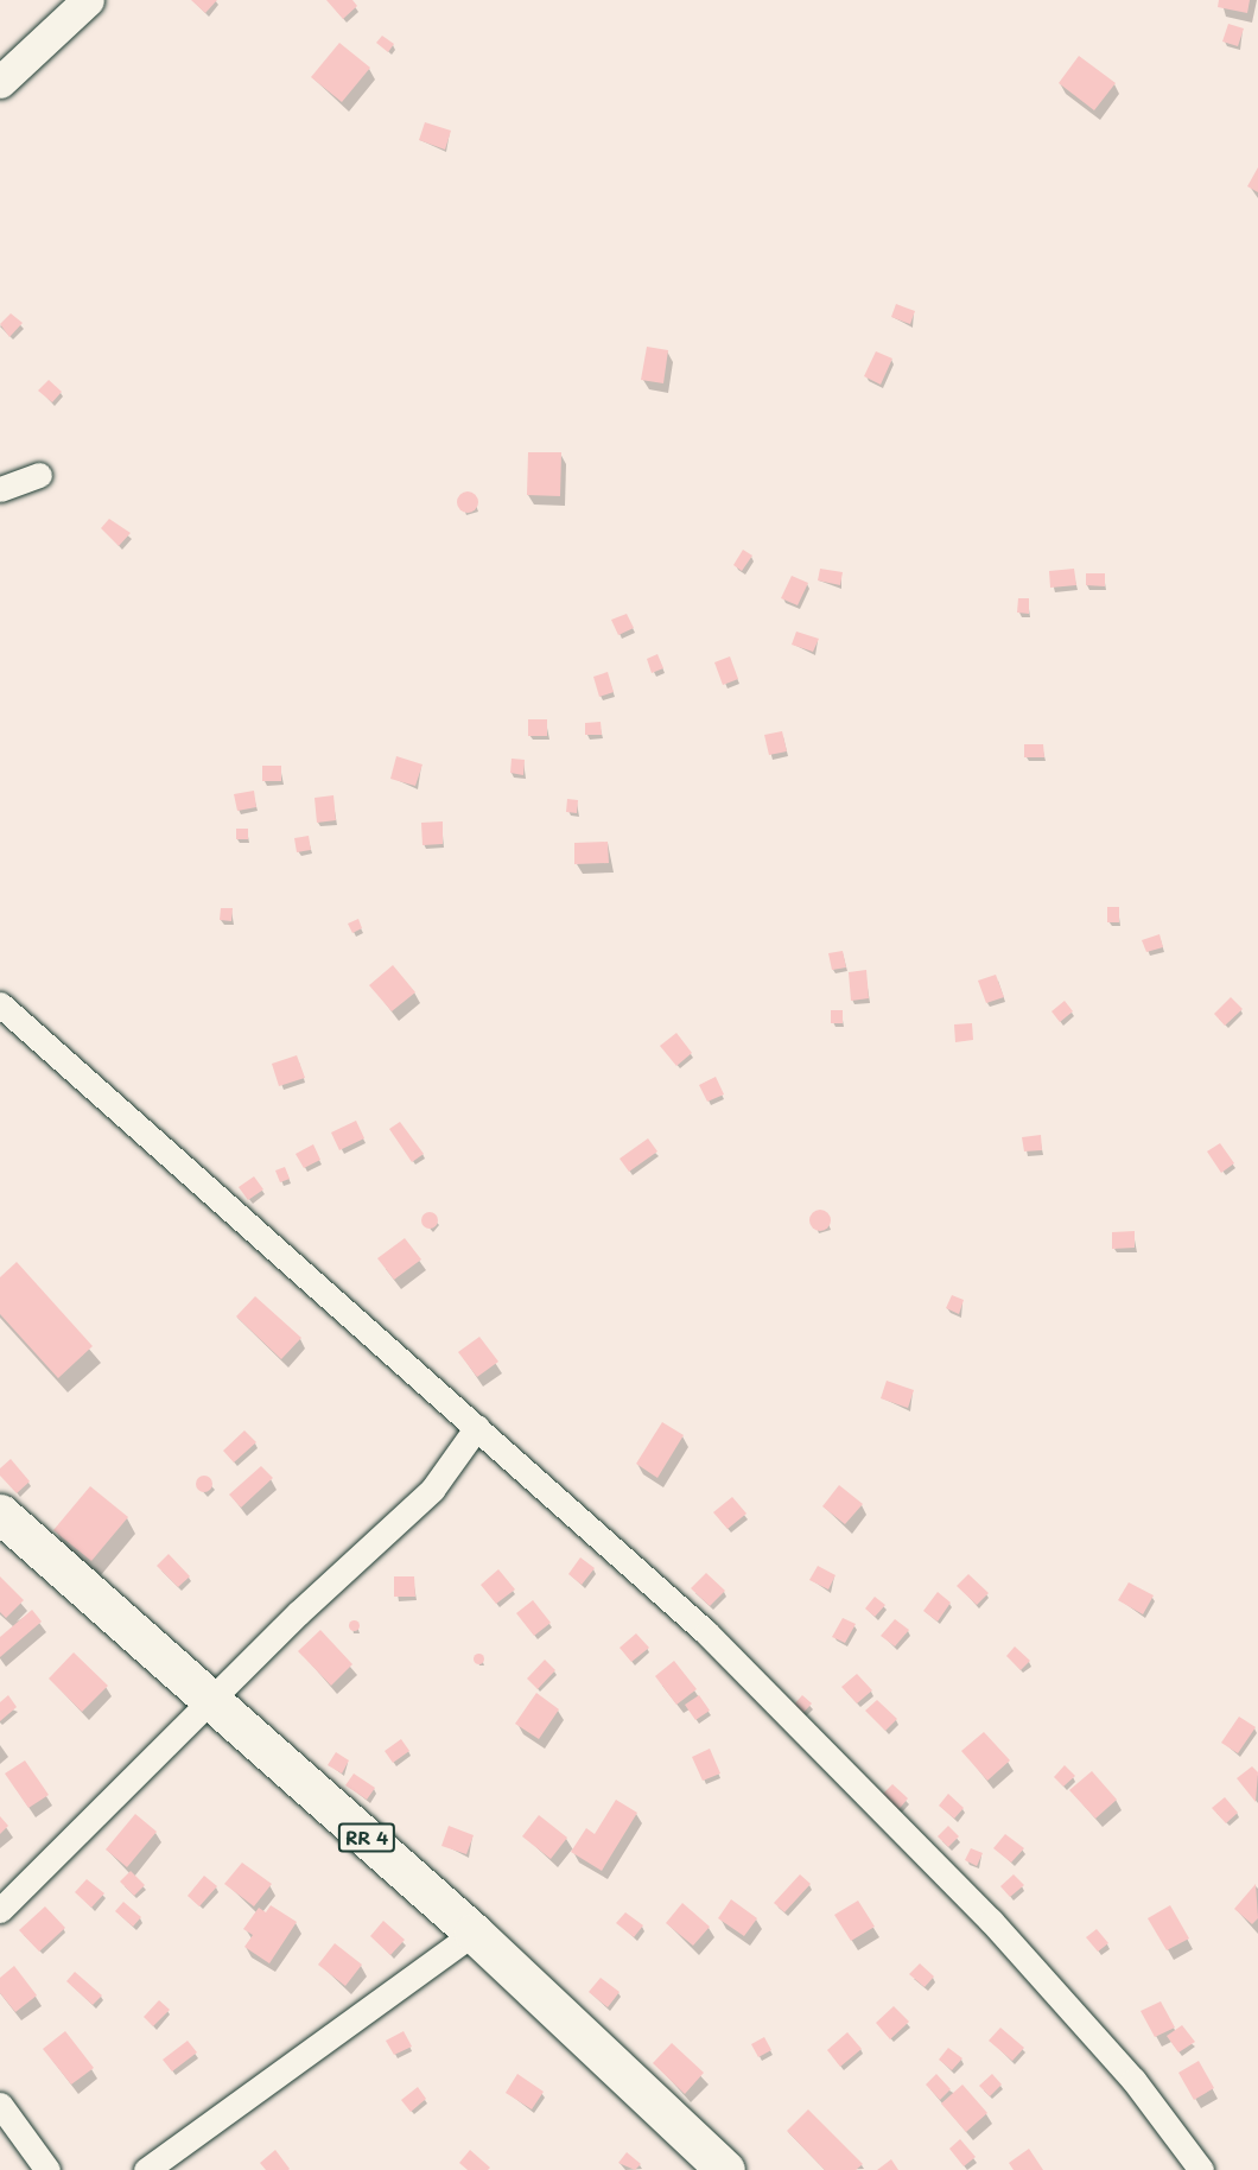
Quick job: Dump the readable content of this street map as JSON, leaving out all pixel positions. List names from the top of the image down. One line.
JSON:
{"streets":{"main road":["RR 4"]}}
